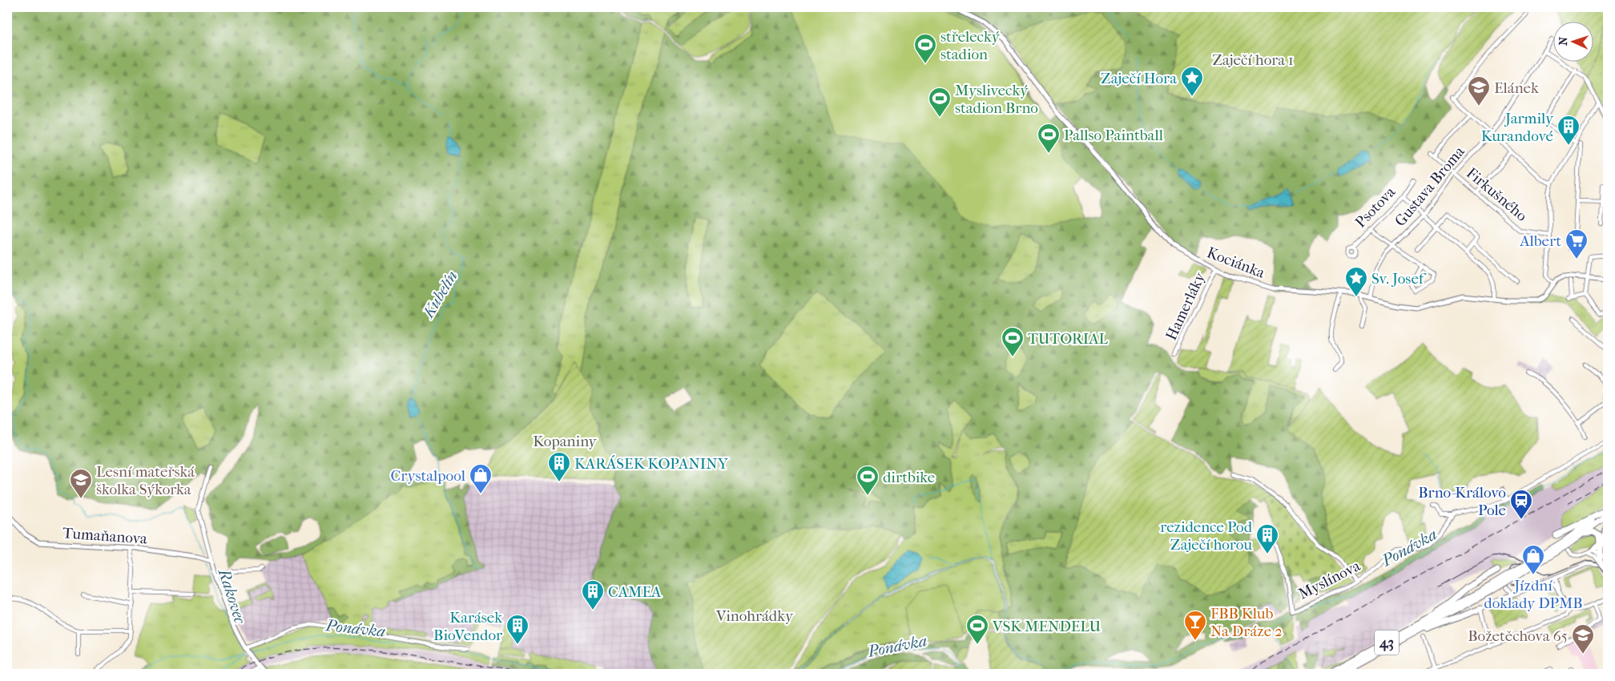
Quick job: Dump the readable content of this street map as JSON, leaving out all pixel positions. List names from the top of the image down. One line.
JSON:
{"streets":{"highway":["43"],"street":["Gustava Broma","Firkušného","Psotova","Kociánka","Hamerláky","Tumaňanova","Myslínova"]},"crossings":[["Gustava Broma","Firkušného"],["Gustava Broma","Kociánka"],["Kociánka","Hamerláky"]],"water":["Kubelín","Ponávka","Rakovec"],"parks":["Zaječí hora 1","Kopaniny","Vinohrádky"],"places":{"sports":["střelecký stadion","Myslivecký stadion Brno","Pallso Paintball","TUTORIAL","dirtbike","VSK MENDELU"],"place":["Zaječí Hora","Sv. Josef"],"school or university":["Elánek","Lesní mateřská školka Sýkorka","Božetěchova 65"],"building":["Jarmily Kurandové","KARÁSEK KOPANINY","rezidence Pod Zaječí horou","CAMEA","Karásek BioVendor"],"supermarket":["Albert"],"shop":["Crystalpool","Jízdní doklady DPMB"],"station":["Brno-Královo Pole"],"bar":["FBB Klub Na Dráze 2"]},"north":"left"}
